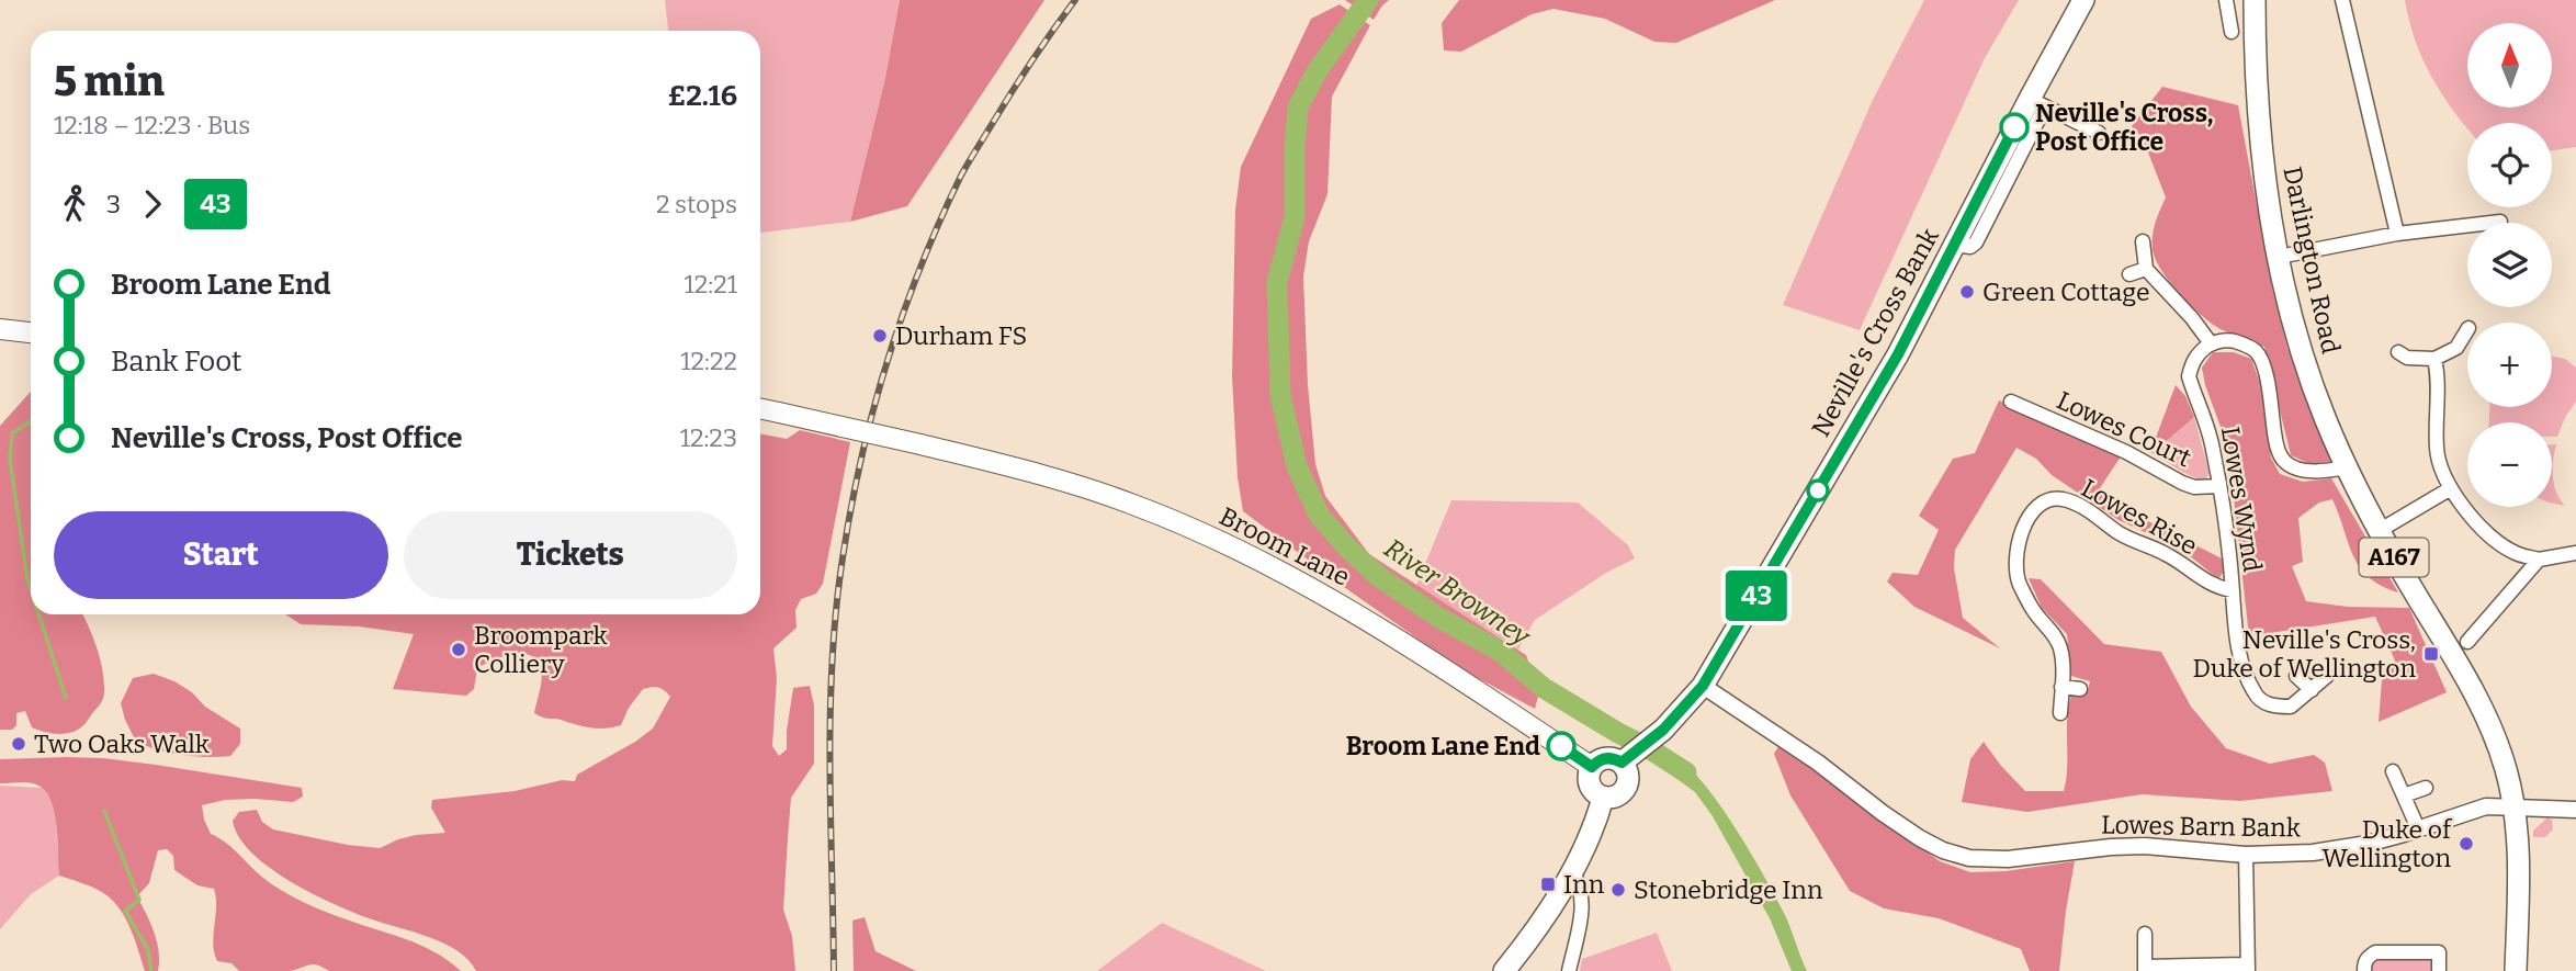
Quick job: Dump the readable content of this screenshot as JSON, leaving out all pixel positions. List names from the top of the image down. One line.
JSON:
{"streets":{"main road":["Darlington Road","Neville's Cross Bank","Broom Lane","A167"],"street":["Lowes Court","Lowes Wynd","Lowes Rise","Lowes Barn Bank"]},"crossings":[["Darlington Road","Lowes Wynd"],["Darlington Road","A167"],["Darlington Road","Lowes Barn Bank"],["Neville's Cross Bank","Broom Lane"],["Neville's Cross Bank","Lowes Barn Bank"],["Lowes Court","Lowes Wynd"],["Lowes Wynd","Lowes Rise"],["A167","Lowes Barn Bank"]],"water":["River Browney"],"places":{"other":["Neville's Cross, Post Office","Green Cottage","Durham FS","Broompark Colliery","Two Oaks Walk","Broom Lane End","Duke of Wellington","Stonebridge Inn"],"transit":["Neville's Cross, Duke of Wellington","Inn"]},"lines":["bus line 43"],"north":"top","page":{"on_map":"43","map_buttons":["+","−"],"heading":["5 min","12:18 – 12:23 · Bus","£2.16"],"legs":["3","43","2 stops"],"list":[{"name":"Broom Lane End","value":"12:21"},{"name":"Bank Foot","value":"12:22"},{"name":"Neville's Cross, Post Office","value":"12:23"}],"buttons":["Start","Tickets"]}}
